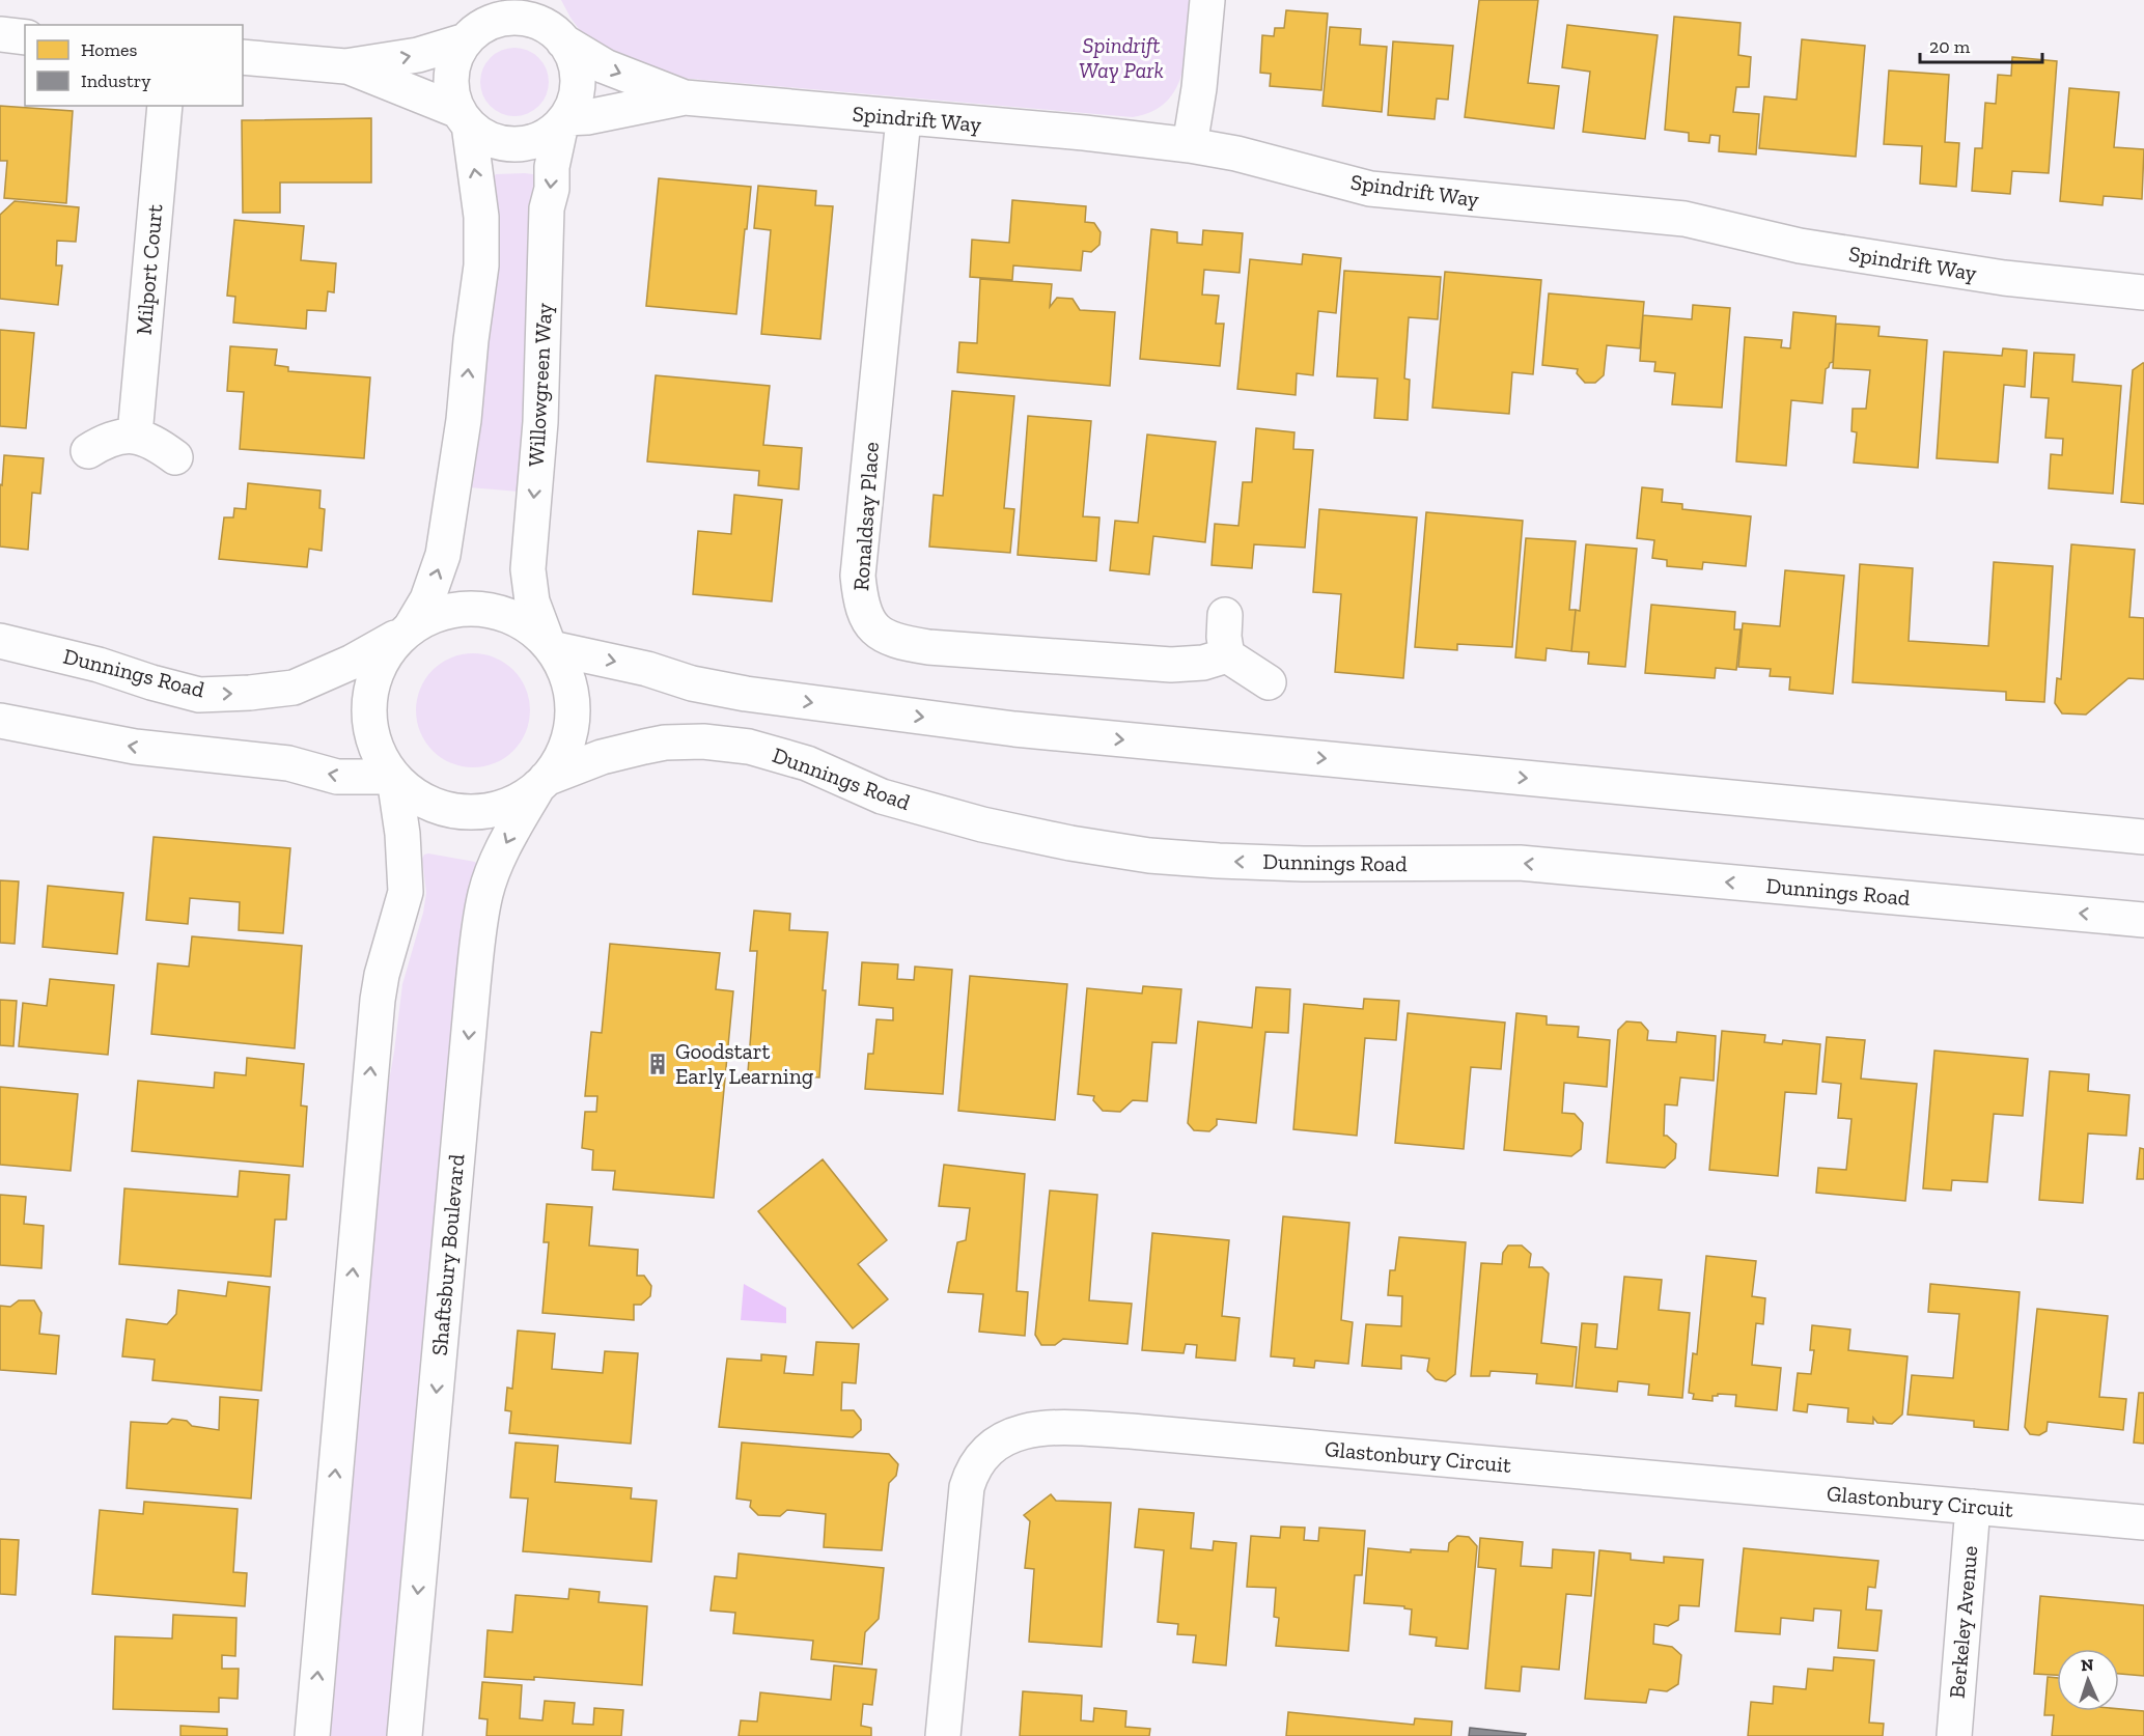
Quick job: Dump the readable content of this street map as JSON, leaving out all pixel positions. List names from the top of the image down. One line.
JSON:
{"streets":{"street":["Spindrift Way","Milport Court","Willowgreen Way","Ronaldsay Place","Dunnings Road","Shaftsbury Boulevard","Glastonbury Circuit","Berkeley Avenue"]},"crossings":[["Spindrift Way","Willowgreen Way"],["Spindrift Way","Ronaldsay Place"],["Willowgreen Way","Dunnings Road"],["Willowgreen Way","Shaftsbury Boulevard"],["Dunnings Road","Shaftsbury Boulevard"],["Glastonbury Circuit","Berkeley Avenue"]],"parks":["Spindrift Way Park"],"places":{"building":["Goodstart Early Learning"]},"legend":["Homes","Industry"],"scale_bar":"20 m","north":"top"}
